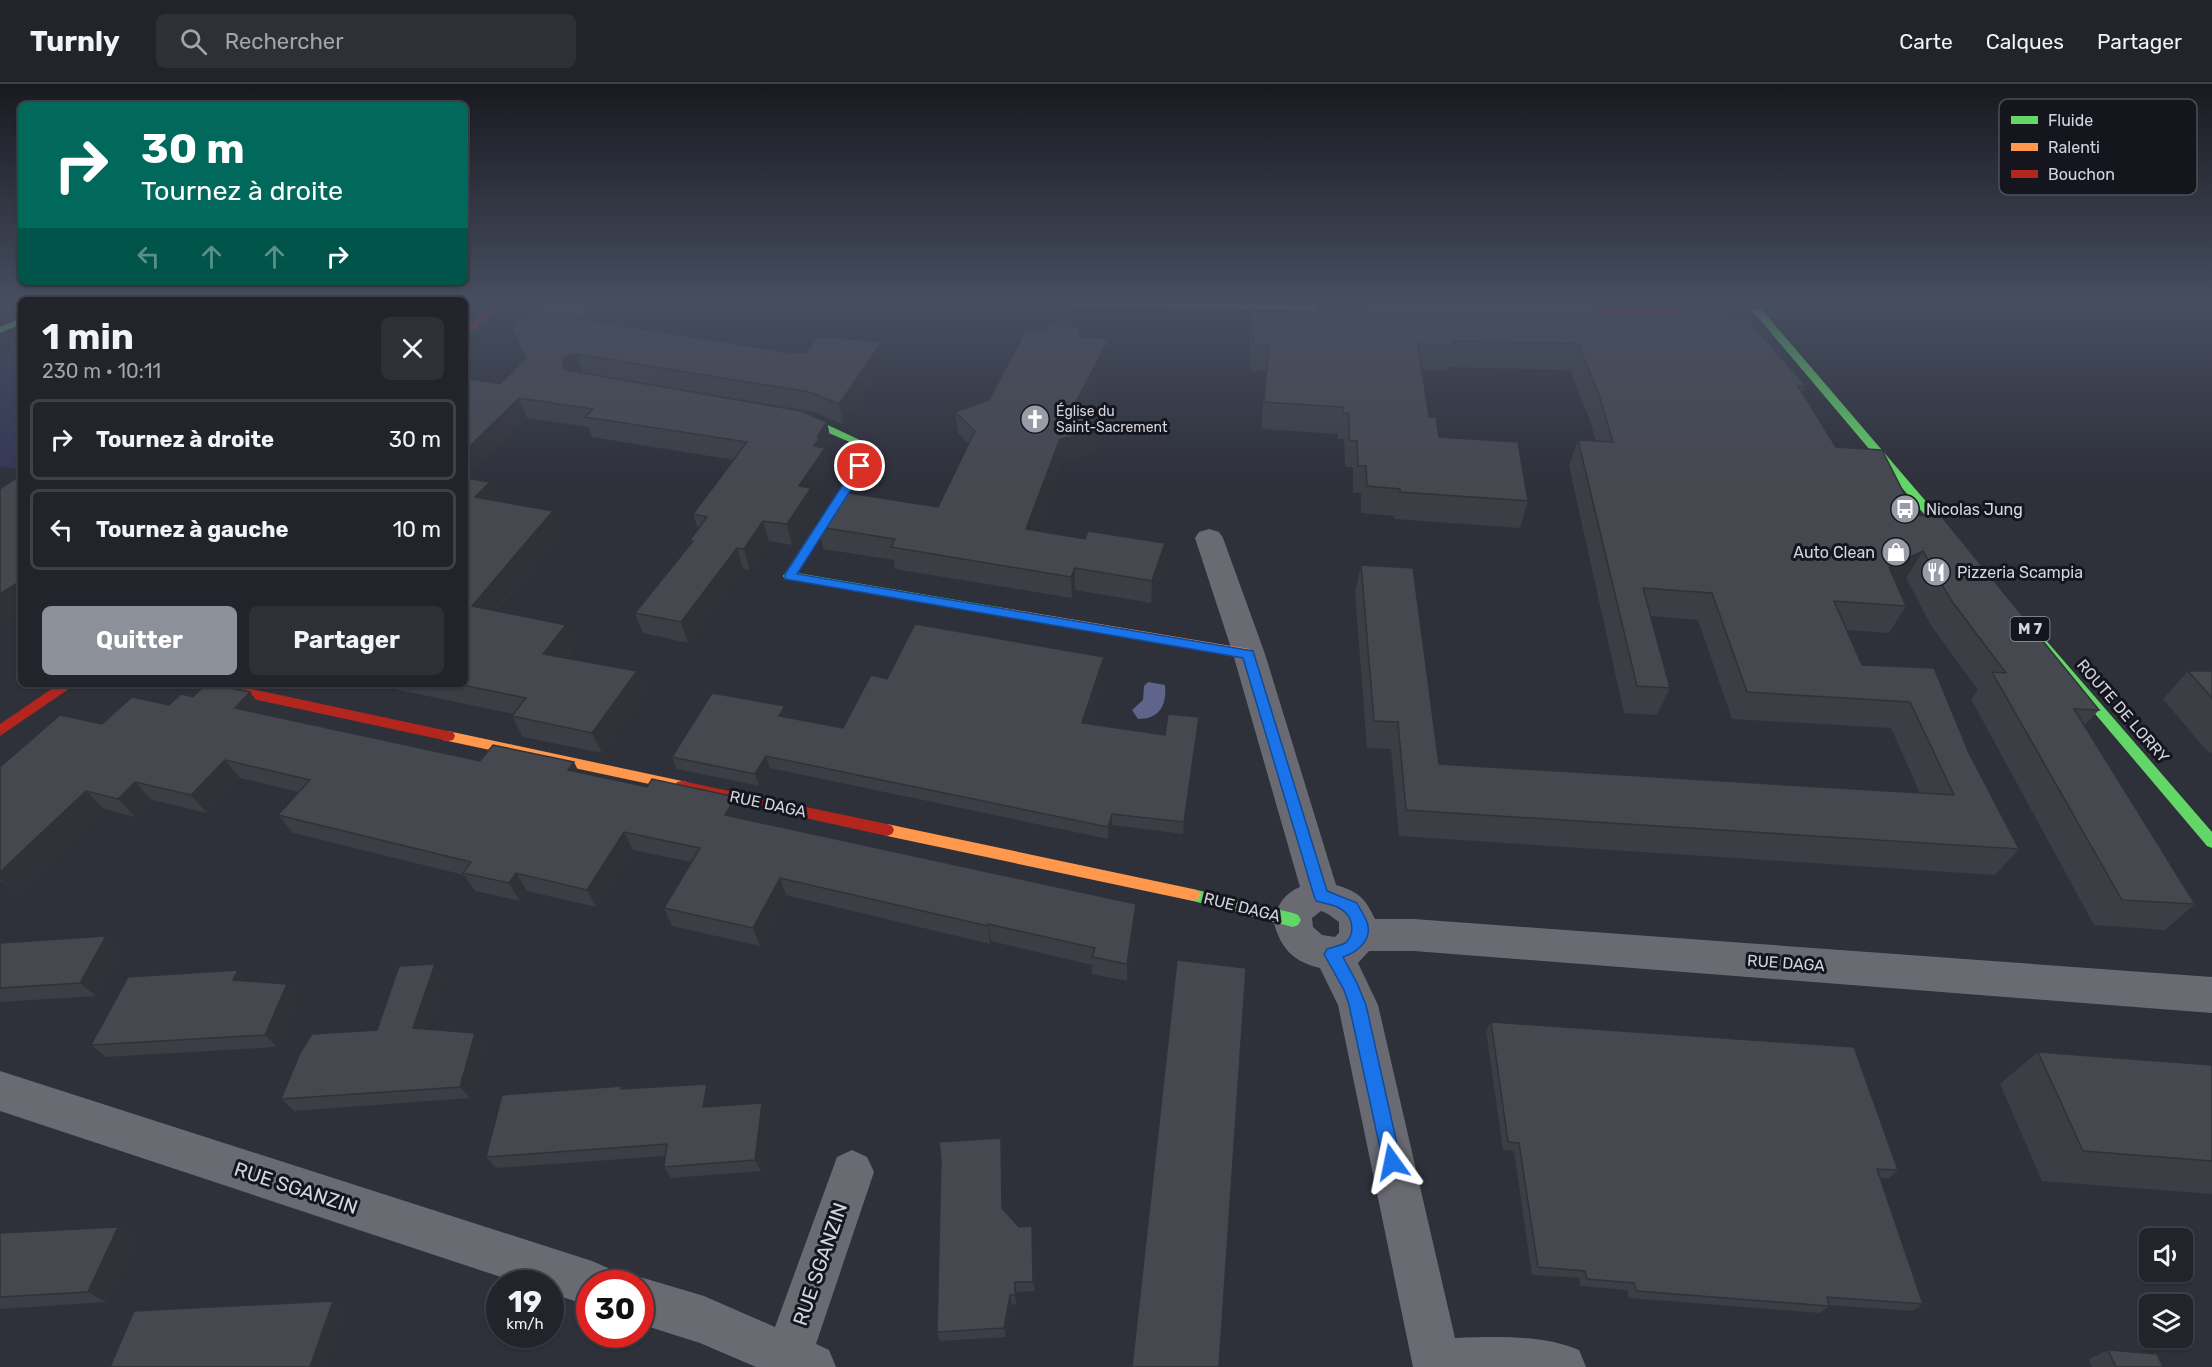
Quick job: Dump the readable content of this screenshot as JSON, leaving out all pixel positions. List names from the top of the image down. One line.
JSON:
{"streets":{"street":["M 7","ROUTE DE LORRY","RUE DAGA","RUE SGANZIN"]},"places":{"church":["Église du Saint-Sacrement"],"bus stop":["Nicolas Jung"],"shop":["Auto Clean"],"restaurant":["Pizzeria Scampia"]},"legend":["Fluide","Ralenti","Bouchon"],"page":{"header":"Turnly","search":"Rechercher","nav":["Carte","Calques","Partager"],"turn":["30 m","Tournez à droite"],"heading":["1 min","230 m · 10:11"],"list":[{"name":"Tournez à droite","value":"30 m"},{"name":"Tournez à gauche","value":"10 m"}],"buttons":["Quitter","Partager"],"speed":"19 km/h","limit":"30"}}
